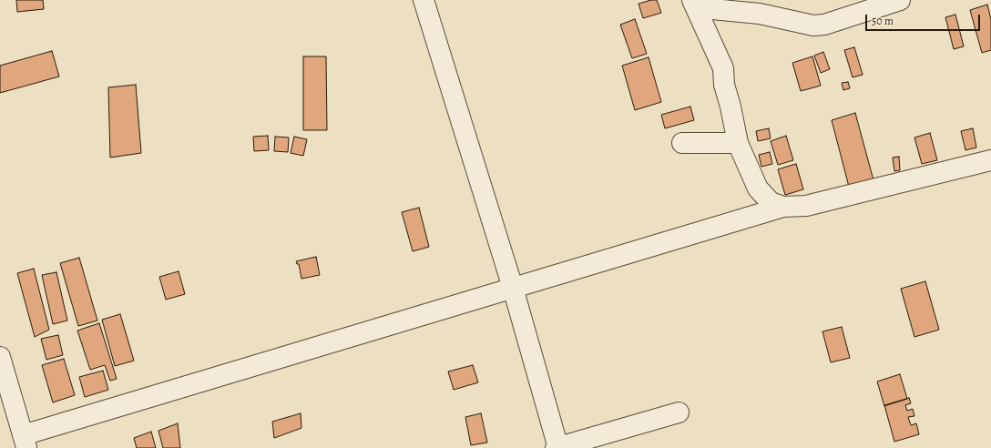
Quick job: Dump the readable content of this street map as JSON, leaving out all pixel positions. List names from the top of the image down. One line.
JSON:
{"scale_bar":"50 m"}
